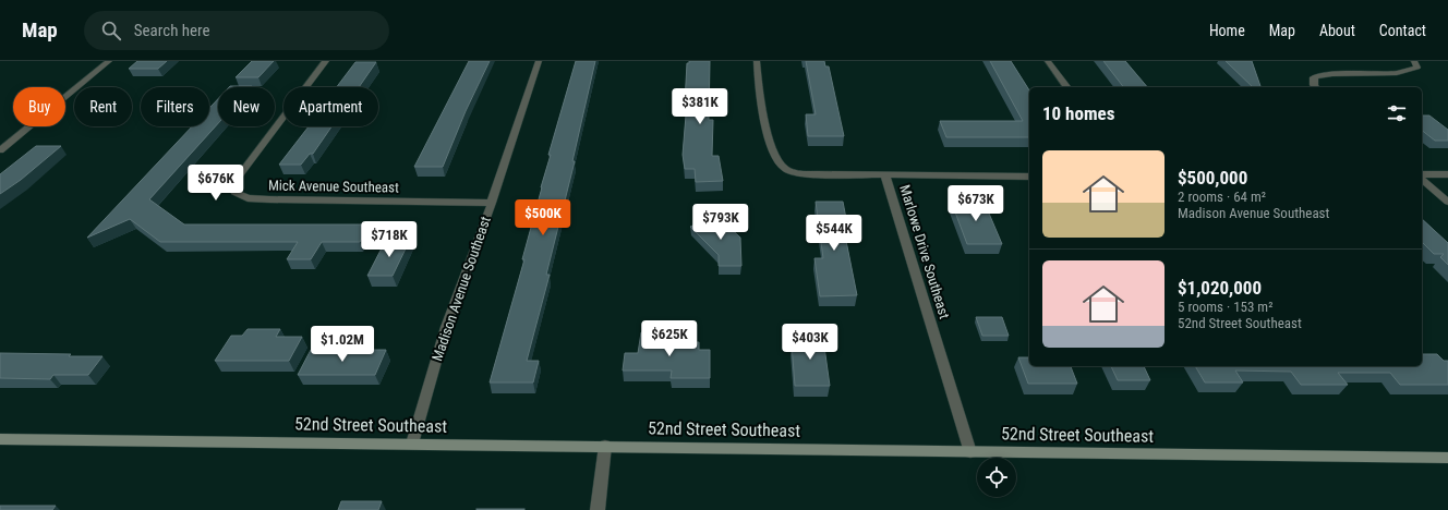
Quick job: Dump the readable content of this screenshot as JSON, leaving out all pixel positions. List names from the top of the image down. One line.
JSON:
{"streets":{"main road":["52nd Street Southeast"],"street":["Mick Avenue Southeast","Marlowe Drive Southeast","Madison Avenue Southeast"]},"crossings":[["Mick Avenue Southeast","Madison Avenue Southeast"],["Marlowe Drive Southeast","52nd Street Southeast"],["Madison Avenue Southeast","52nd Street Southeast"]],"page":{"header":"Map","search":"Search here","nav":["Home","Map","About","Contact"],"chip":["Buy","Rent","Filters","New","Apartment"],"heading":"10 homes","price":["$381K","$676K","$673K","$500K","$793K","$544K","$718K","$625K","$403K","$1.02M"],"list":[{"name":"$500,000","note":"2 rooms · 64 m² · Madison Avenue Southeast"},{"name":"$1,020,000","note":"5 rooms · 153 m² · 52nd Street Southeast"}]}}
